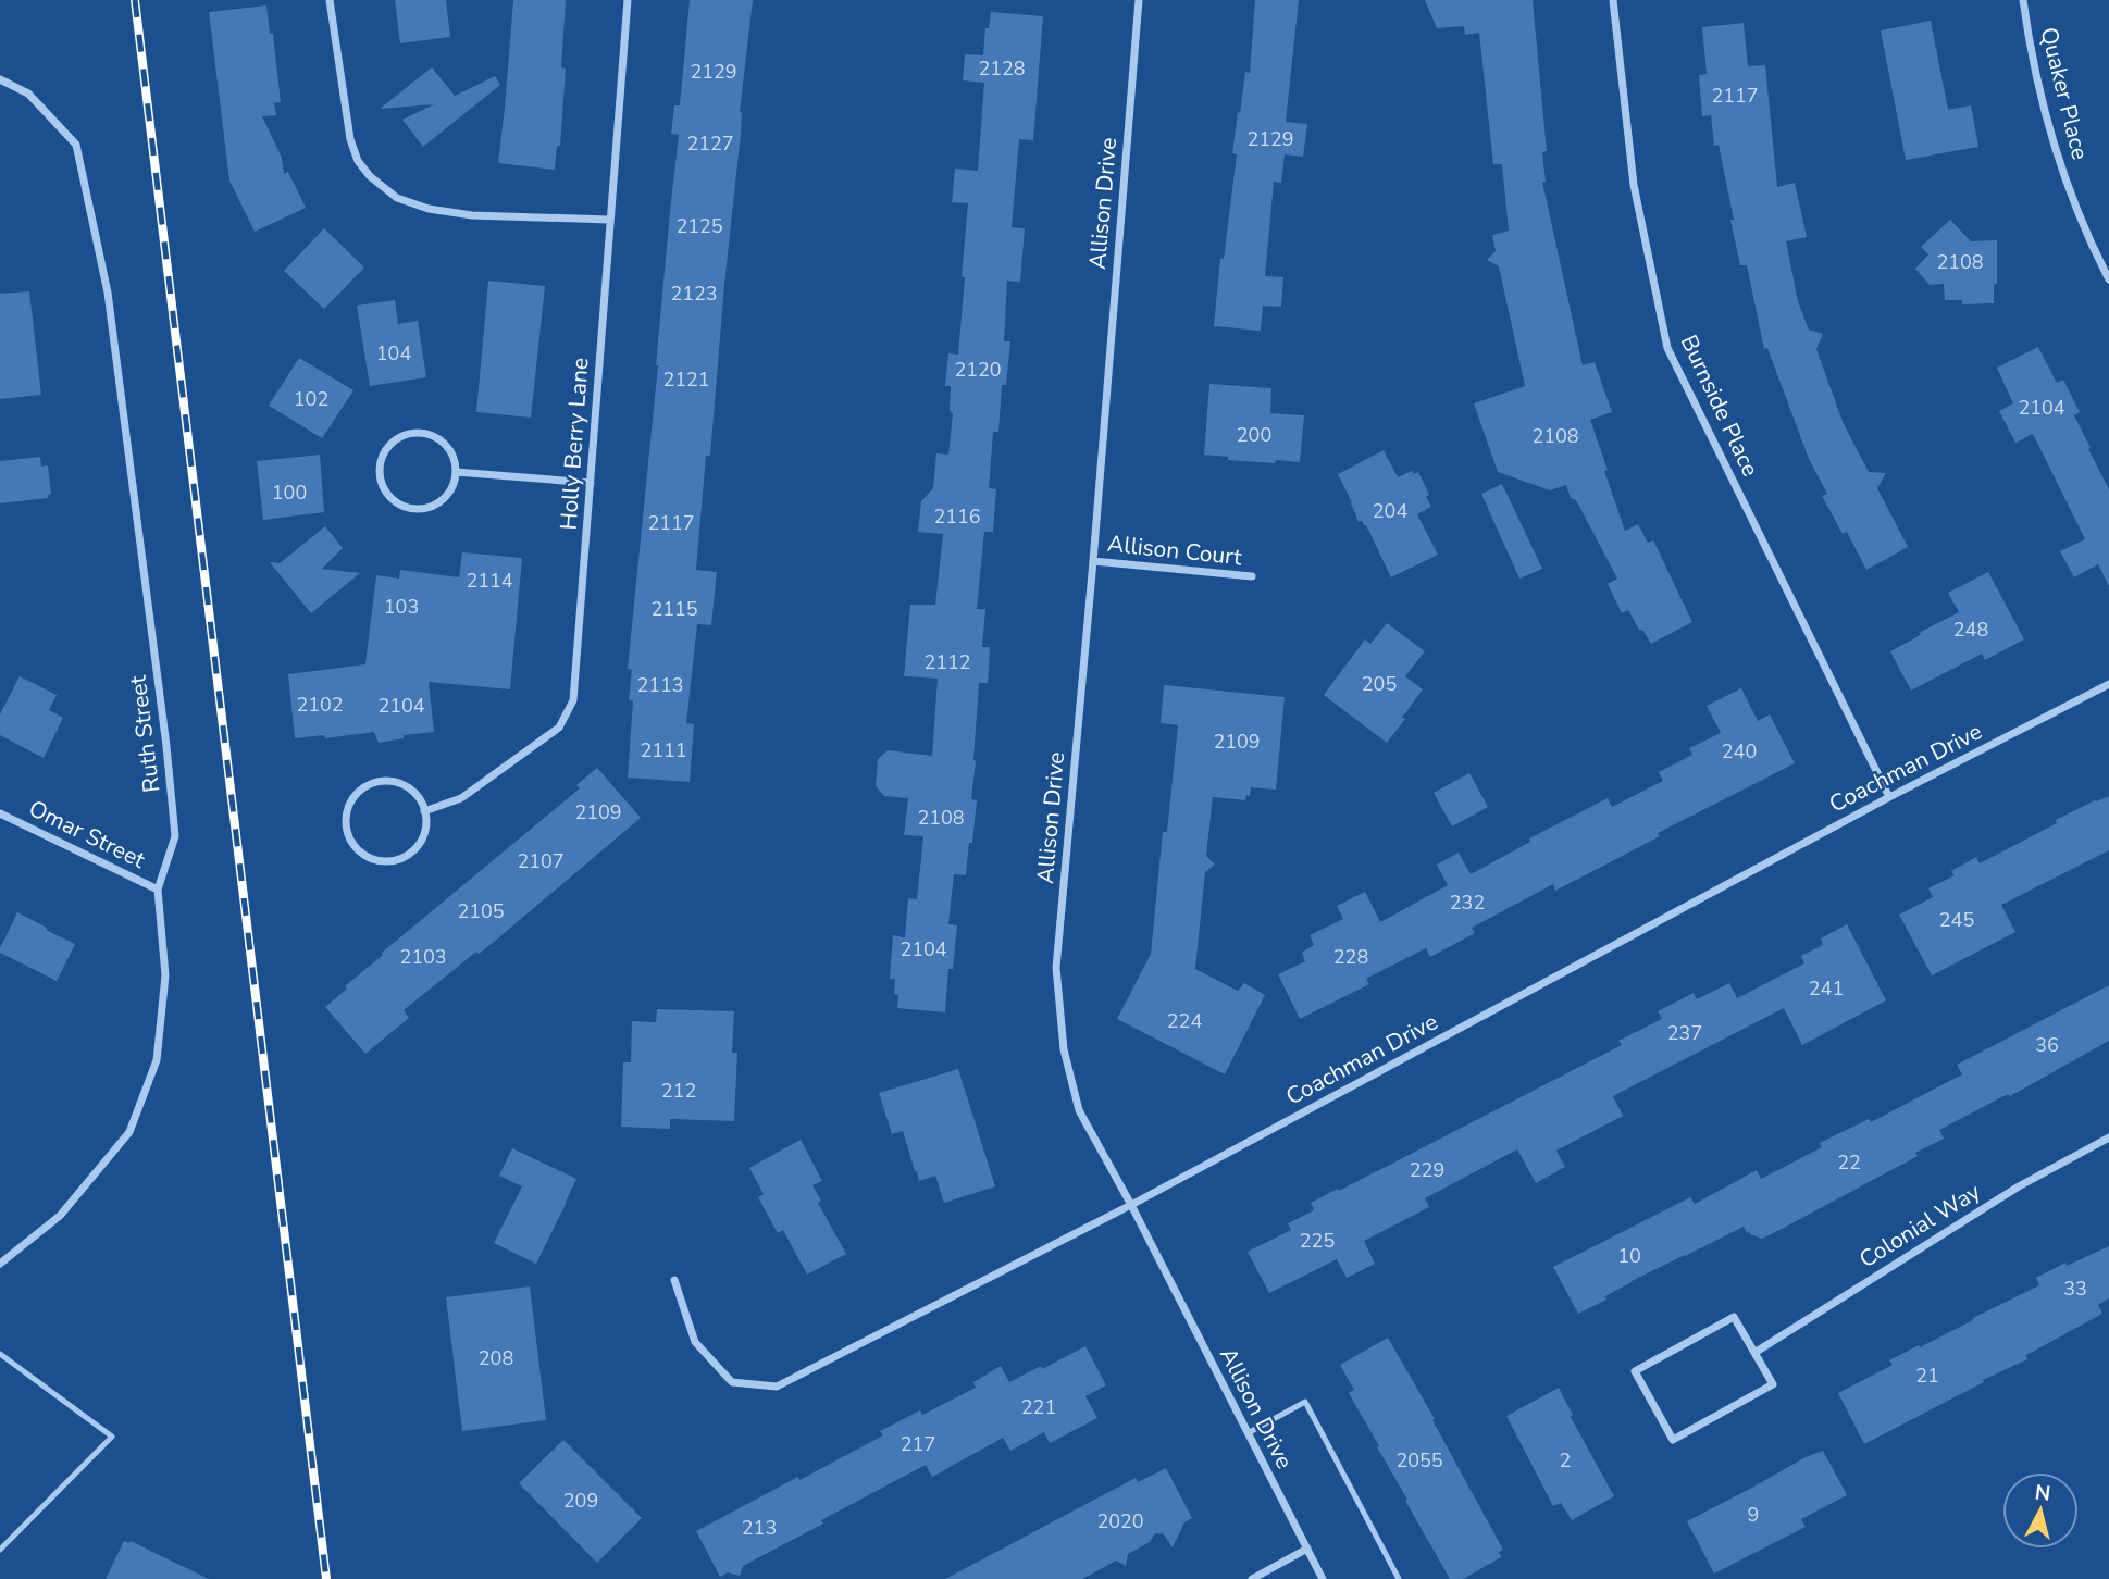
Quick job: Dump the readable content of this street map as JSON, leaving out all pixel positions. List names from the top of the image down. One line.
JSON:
{"streets":{"street":["Quaker Place","Allison Drive","Burnside Place","Holly Berry Lane","Allison Court","Ruth Street","Coachman Drive","Omar Street","Colonial Way"]},"crossings":[["Allison Drive","Allison Court"],["Allison Drive","Coachman Drive"],["Burnside Place","Coachman Drive"],["Ruth Street","Omar Street"]],"house_numbers":["2128","2129","2117","2129","2127","2125","2108","2123","104","2120","2121","102","2104","200","2108","100","204","2116","2117","2114","103","2115","248","2112","205","2113","2102","2104","2109","2111","240","2109","2108","2107","232","2105","245","2104","2103","228","241","224","237","36","212","22","229","225","10","33","208","21","221","217","2055","2","209","9","2020","213"],"north":"top"}
